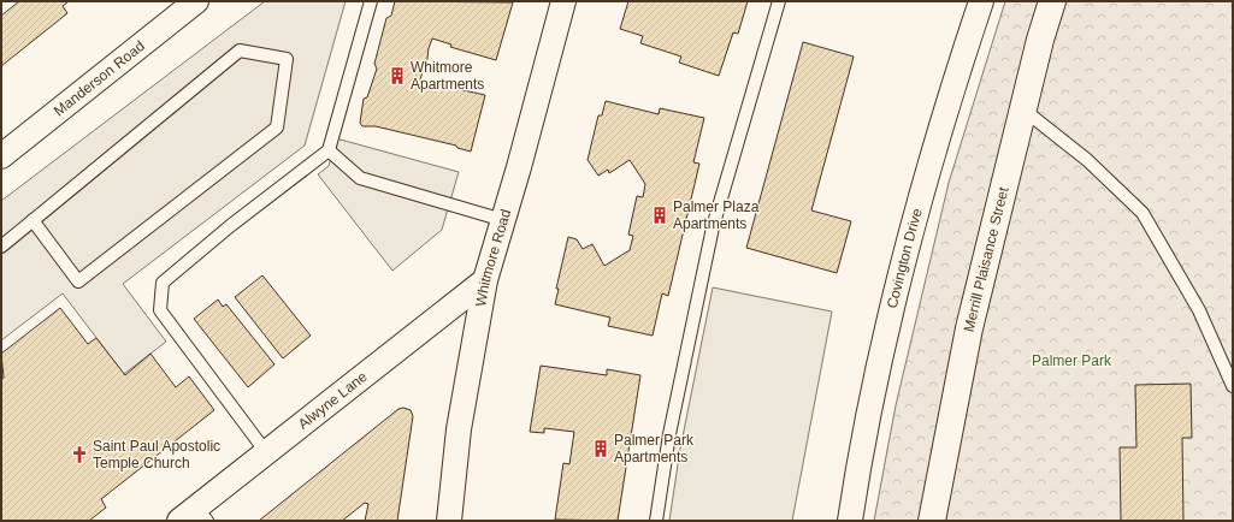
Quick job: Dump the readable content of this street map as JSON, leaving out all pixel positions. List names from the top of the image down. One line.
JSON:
{"streets":{"street":["Manderson Road","Whitmore Road","Covington Drive","Merrill Plaisance Street","Alwyne Lane"]},"crossings":[["Whitmore Road","Alwyne Lane"]],"parks":["Palmer Park"],"places":{"building":["Whitmore Apartments","Palmer Plaza Apartments","Palmer Park Apartments"],"church":["Saint Paul Apostolic Temple Church"]}}
